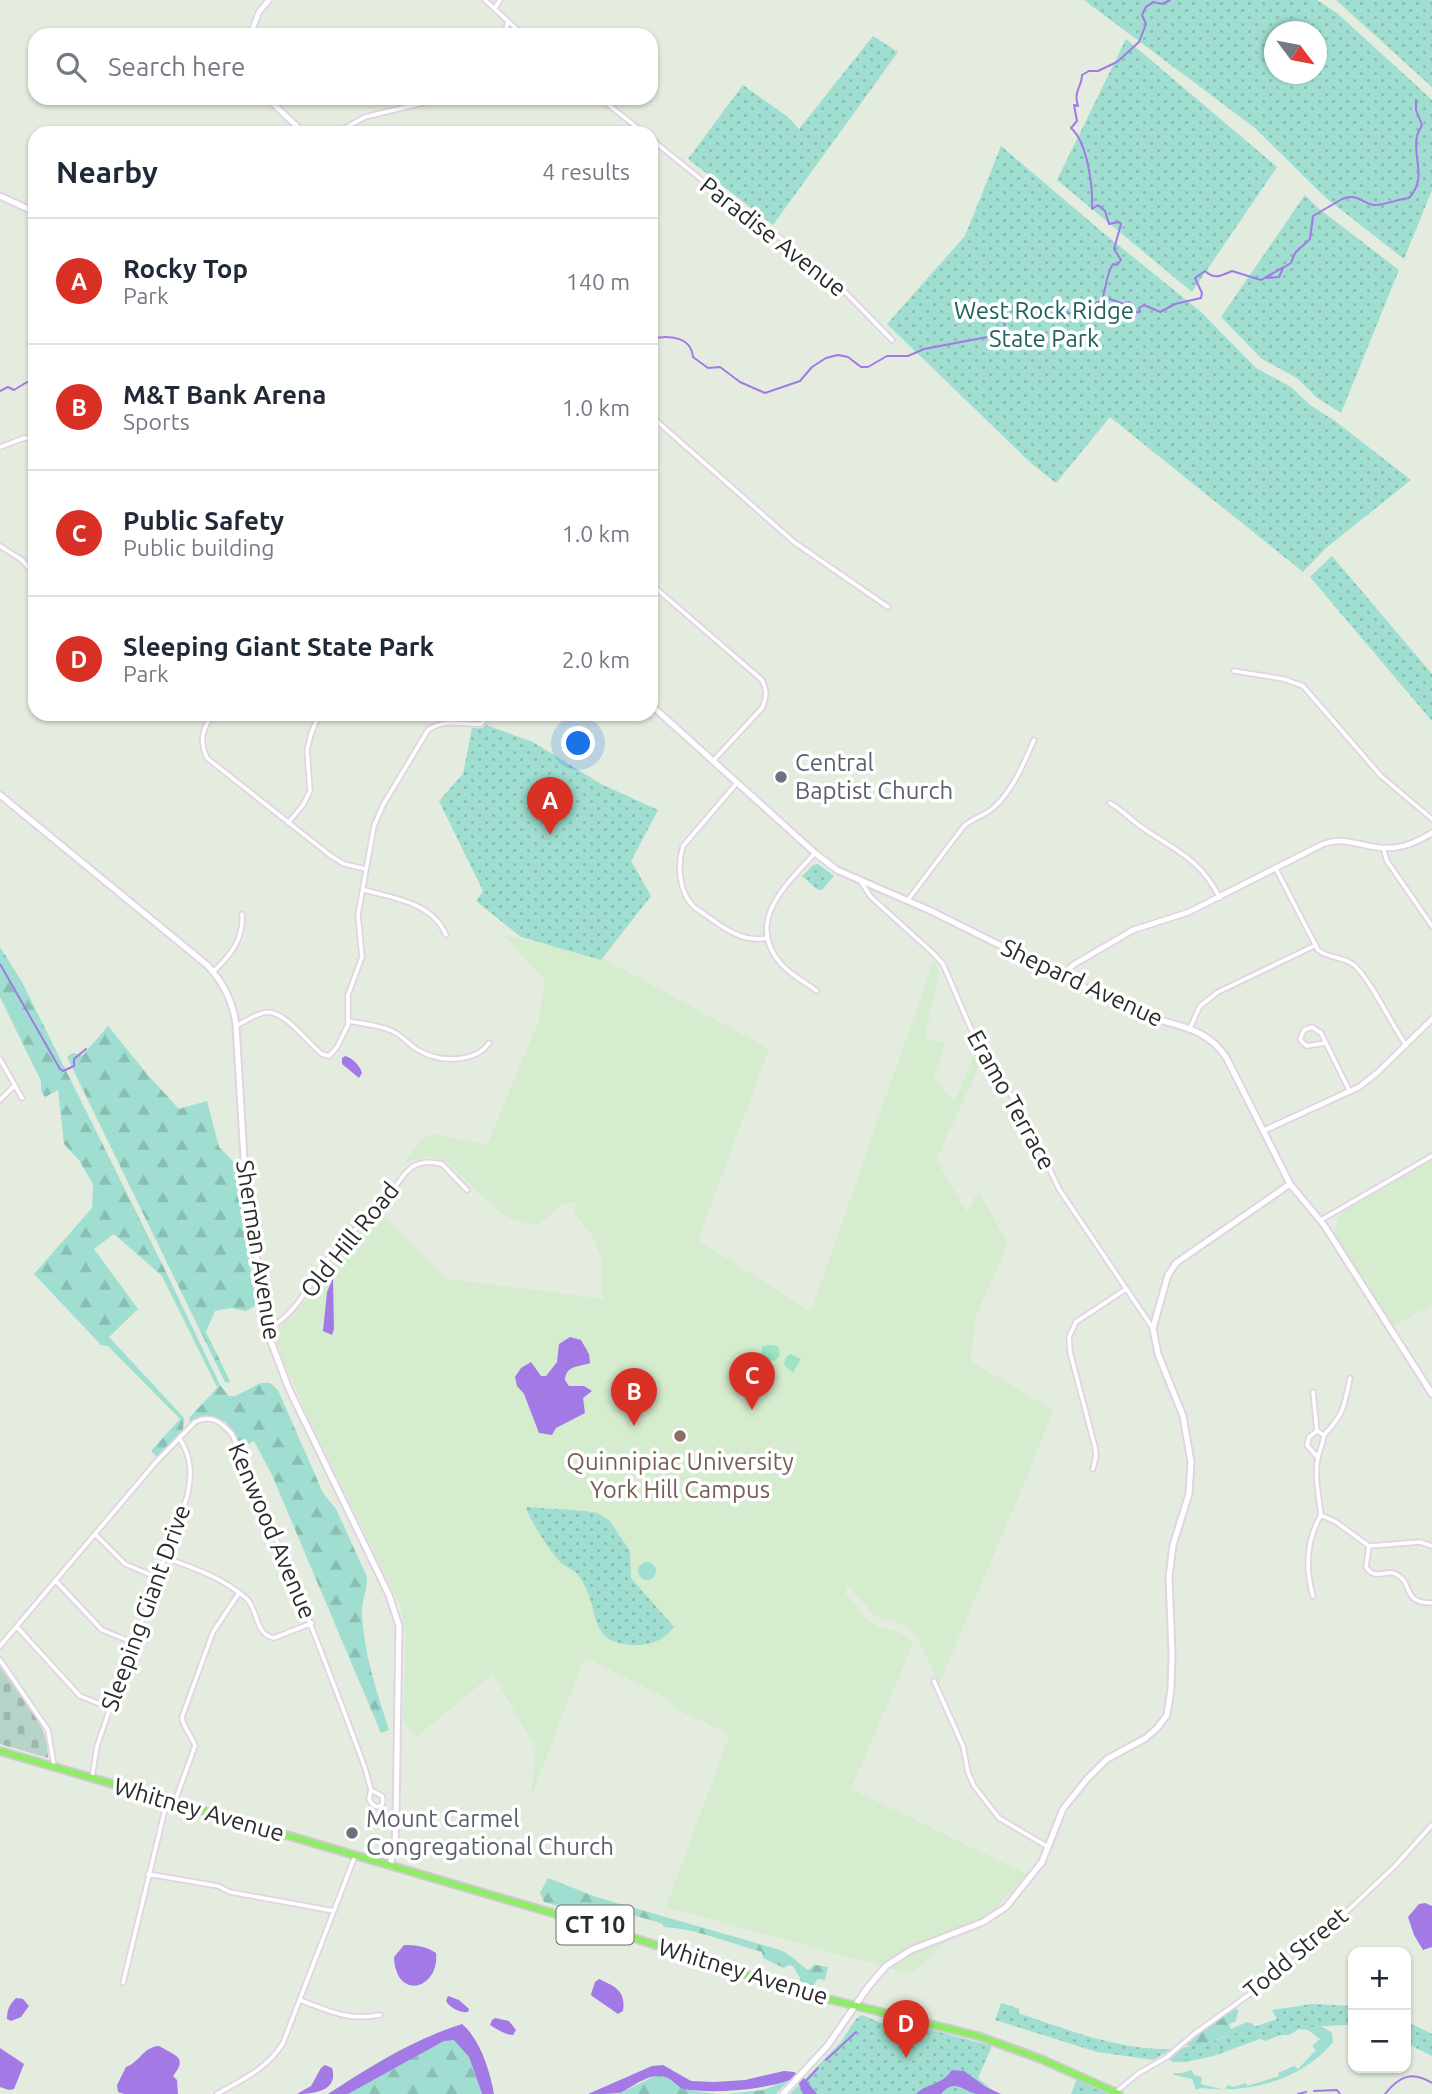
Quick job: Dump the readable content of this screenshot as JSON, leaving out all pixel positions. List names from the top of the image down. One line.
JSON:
{"streets":{"highway":["Whitney Avenue","CT 10"],"main road":["Shepard Avenue","Sherman Avenue"],"street":["Paradise Avenue","Eramo Terrace","Old Hill Road","Kenwood Avenue","Sleeping Giant Drive","Todd Street"]},"crossings":[["Shepard Avenue","Eramo Terrace"],["Old Hill Road","Sherman Avenue"],["Sherman Avenue","Whitney Avenue"],["Kenwood Avenue","Sleeping Giant Drive"],["Sleeping Giant Drive","Whitney Avenue"],["Whitney Avenue","Todd Street"]],"parks":["West Rock Ridge State Park"],"places":["Central Baptist Church","Quinnipiac University York Hill Campus","Mount Carmel Congregational Church"],"north":"bottom right","page":{"search":"Search here","heading":["Nearby","4 results"],"list":[{"mark":"A","name":"Rocky Top","note":"Park","value":"140 m"},{"mark":"B","name":"M&T Bank Arena","note":"Sports","value":"1.0 km"},{"mark":"C","name":"Public Safety","note":"Public building","value":"1.0 km"},{"mark":"D","name":"Sleeping Giant State Park","note":"Park","value":"2.0 km"}],"pins":["A","C","B","D"],"map_buttons":["+","−"]}}
